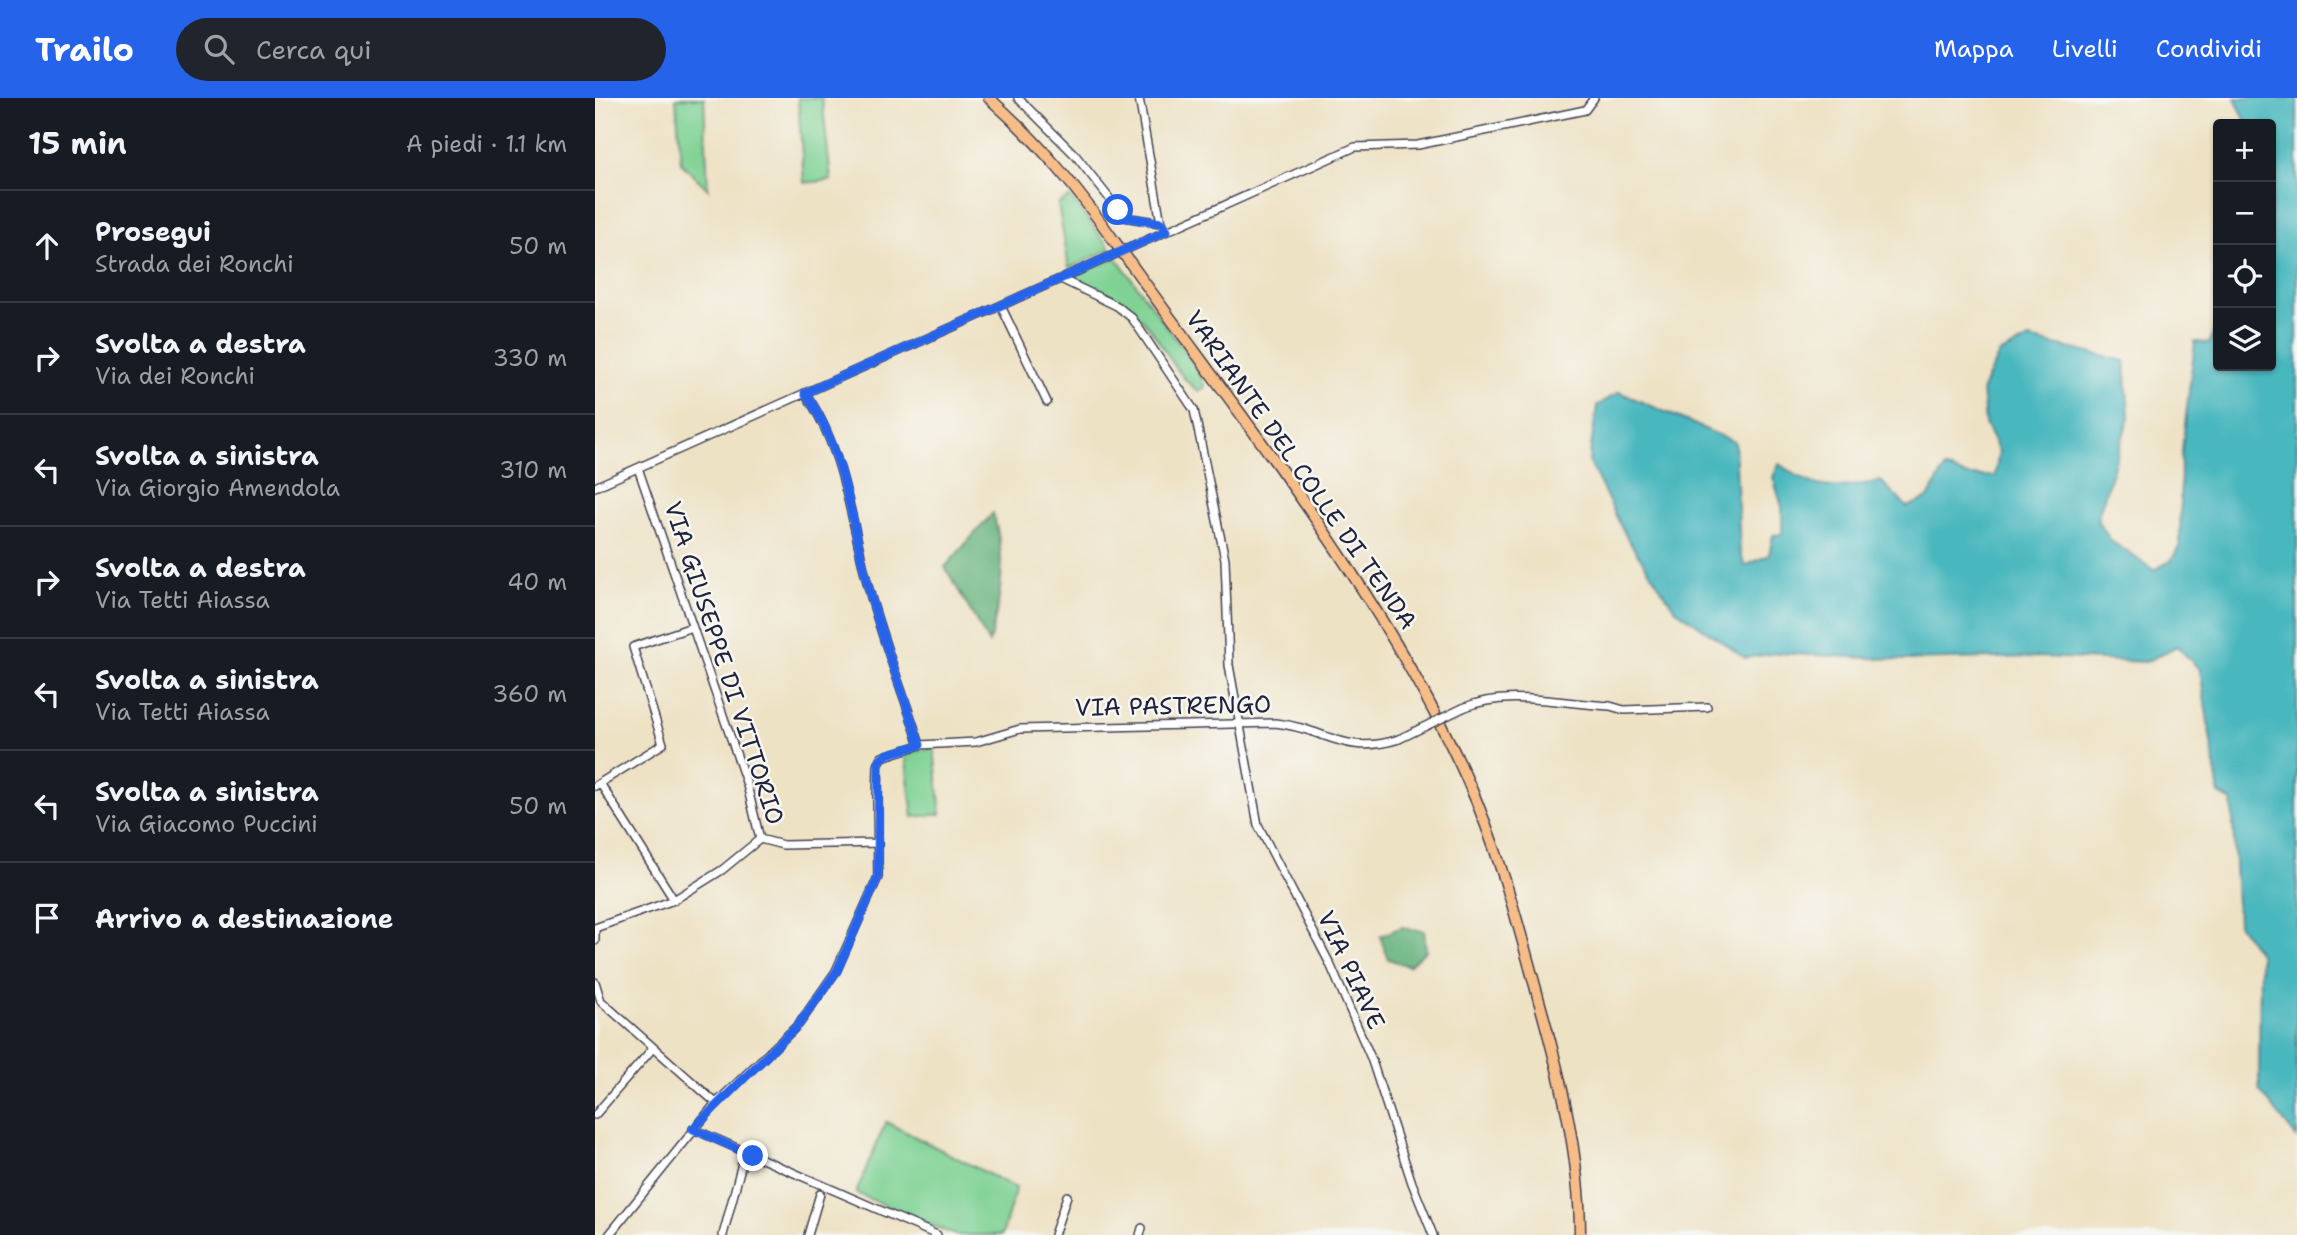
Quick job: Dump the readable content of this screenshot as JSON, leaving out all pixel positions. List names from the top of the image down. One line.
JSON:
{"streets":{"main road":["VARIANTE DEL COLLE DI TENDA"],"street":["VIA GIUSEPPE DI VITTORIO","VIA PASTRENGO","VIA PIAVE"]},"crossings":[["VIA GIUSEPPE DI VITTORIO","VIA PASTRENGO"],["VIA PASTRENGO","VIA PIAVE"]],"page":{"header":"Trailo","search":"Cerca qui","nav":["Mappa","Livelli","Condividi"],"heading":["15 min","A piedi · 1.1 km"],"map_buttons":["+","−"],"list":[["Prosegui","Strada dei Ronchi","50 m"],["Svolta a destra","Via dei Ronchi","330 m"],["Svolta a sinistra","Via Giorgio Amendola","310 m"],["Svolta a destra","Via Tetti Aiassa","40 m"],["Svolta a sinistra","Via Tetti Aiassa","360 m"],["Svolta a sinistra","Via Giacomo Puccini","50 m"],"Arrivo a destinazione"]}}
